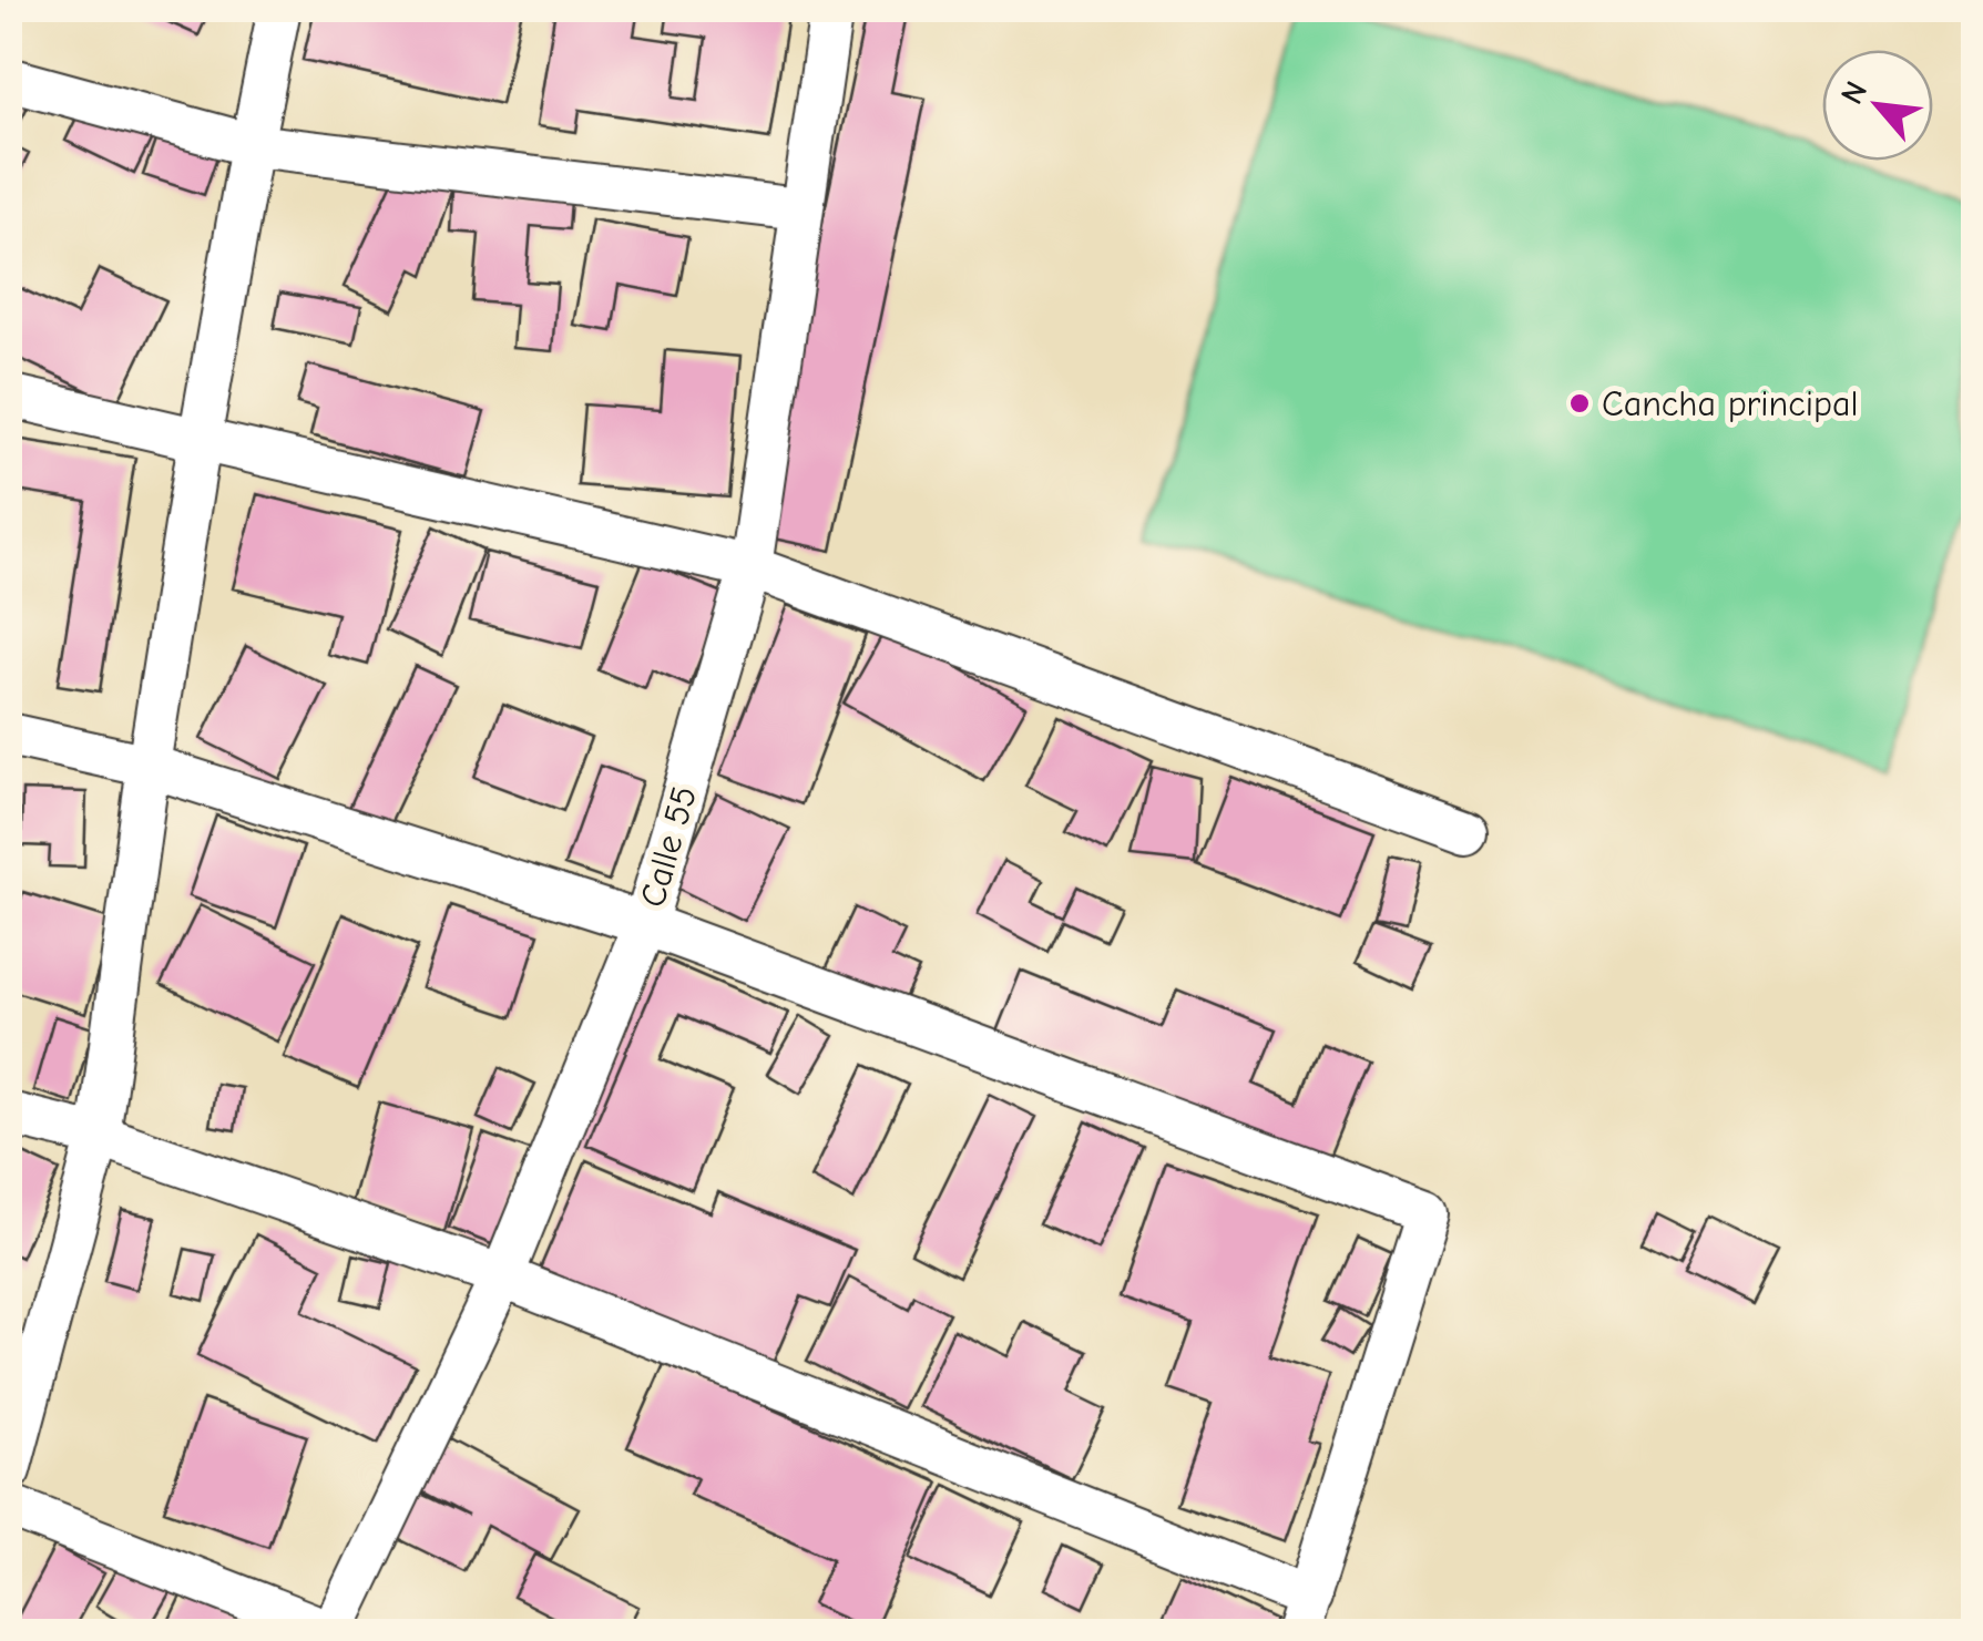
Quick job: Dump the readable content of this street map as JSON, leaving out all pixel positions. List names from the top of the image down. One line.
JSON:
{"streets":{"street":["Calle 55"]},"places":["Cancha principal"],"north":"top left"}
